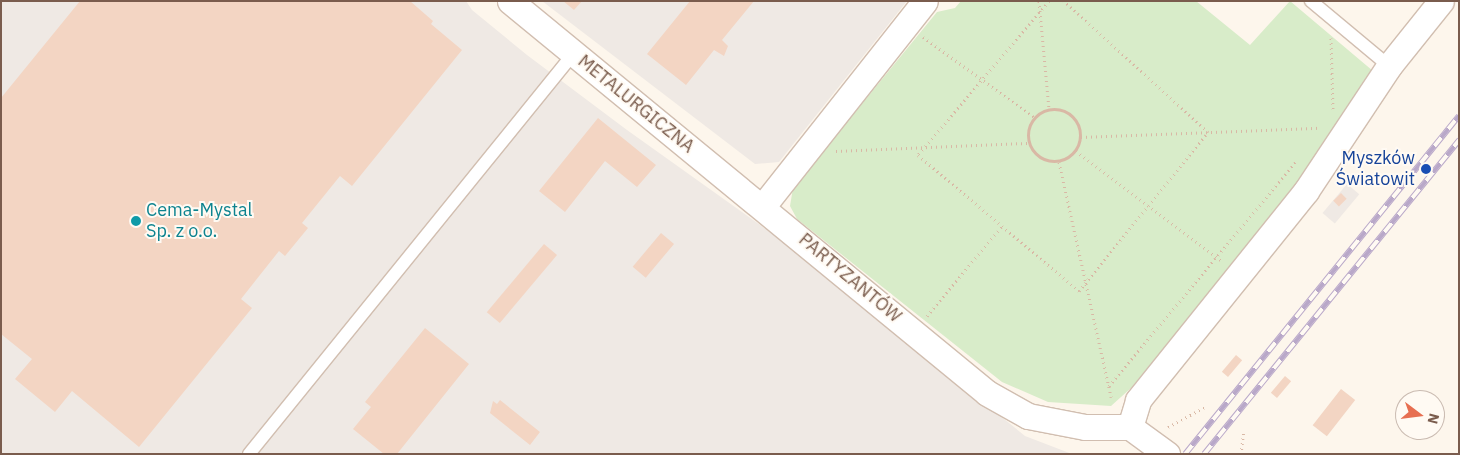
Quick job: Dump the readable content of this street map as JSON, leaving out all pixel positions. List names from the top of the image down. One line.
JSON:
{"streets":{"street":["METALURGICZNA","PARTYZANTÓW"]},"crossings":[["METALURGICZNA","PARTYZANTÓW"]],"places":["Myszków Światowit","Cema-Mystal Sp. z o.o."],"north":"right"}
